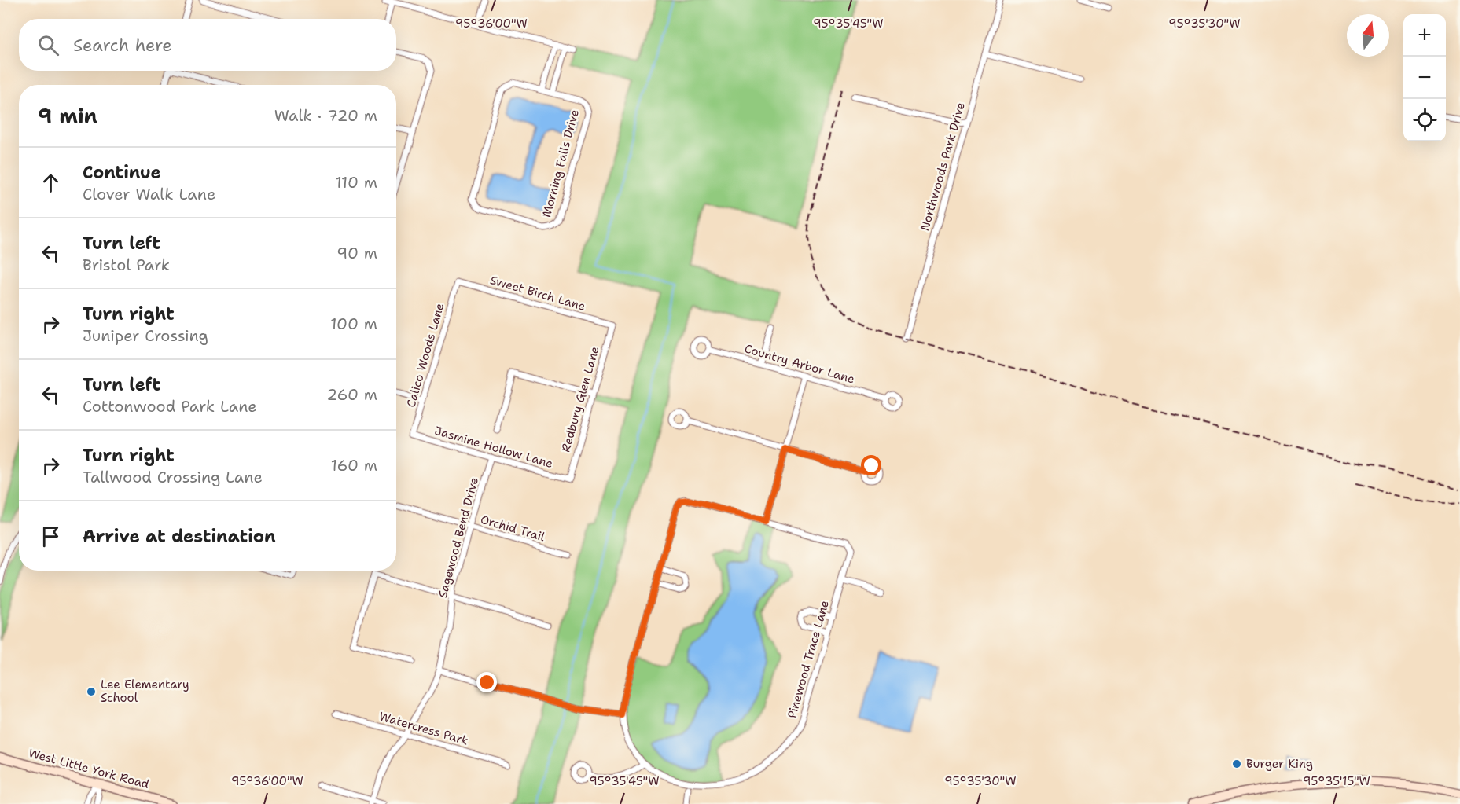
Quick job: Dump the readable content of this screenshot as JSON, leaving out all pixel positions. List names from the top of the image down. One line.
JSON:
{"streets":{"main road":["West Little York Road"],"street":["Morning Falls Drive","Northwoods Park Drive","Sweet Birch Lane","Calico Woods Lane","Country Arbor Lane","Redbury Glen Lane","Jasmine Hollow Lane","Orchid Trail","Sagewood Bend Drive","Pinewood Trace Lane","Watercress Park"]},"crossings":[["Sweet Birch Lane","Calico Woods Lane"],["Sweet Birch Lane","Redbury Glen Lane"],["Calico Woods Lane","Jasmine Hollow Lane"],["Redbury Glen Lane","Jasmine Hollow Lane"],["Jasmine Hollow Lane","Sagewood Bend Drive"],["Orchid Trail","Sagewood Bend Drive"],["Sagewood Bend Drive","Watercress Park"]],"places":["Lee Elementary School","Burger King"],"north":"top","page":{"map_buttons":["+","−"],"search":"Search here","heading":["9 min","Walk · 720 m"],"list":[["Continue","Clover Walk Lane","110 m"],["Turn left","Bristol Park","90 m"],["Turn right","Juniper Crossing","100 m"],["Turn left","Cottonwood Park Lane","260 m"],["Turn right","Tallwood Crossing Lane","160 m"],"Arrive at destination"]},"coordinates":["95°36'00\"W","95°35'45\"W","95°35'30\"W","95°35'15\"W"]}
